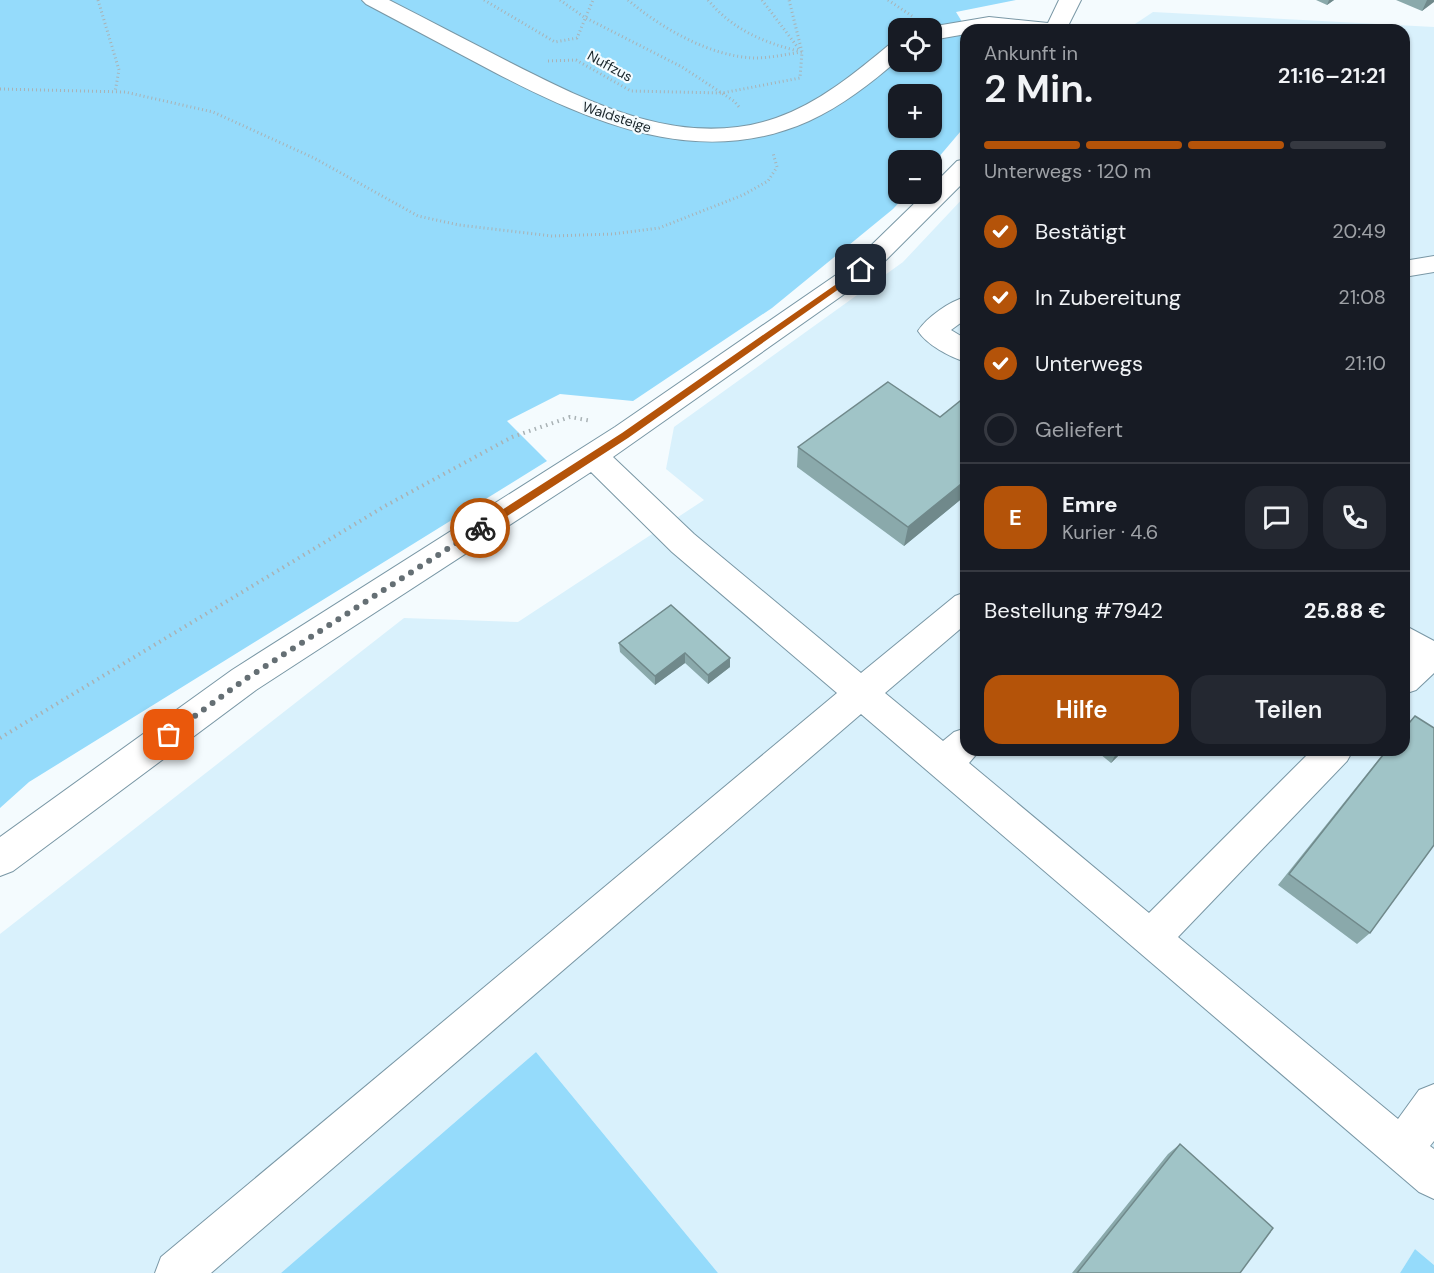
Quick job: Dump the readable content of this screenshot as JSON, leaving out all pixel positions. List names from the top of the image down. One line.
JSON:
{"streets":{"street":["Waldsteige"],"path":["Nuffzus"]},"page":{"map_buttons":["+","−"],"heading":["2 Min.","Ankunft in","21:16–21:21"],"panel":["Emre","Kurier · 4.6","Bestellung #7942","25.88 €"],"bar":"Unterwegs · 120 m","list":[["Bestätigt","20:49"],["In Zubereitung","21:08"],["Unterwegs","21:10"],"Geliefert"],"round":"E","buttons":["Hilfe","Teilen"]}}
